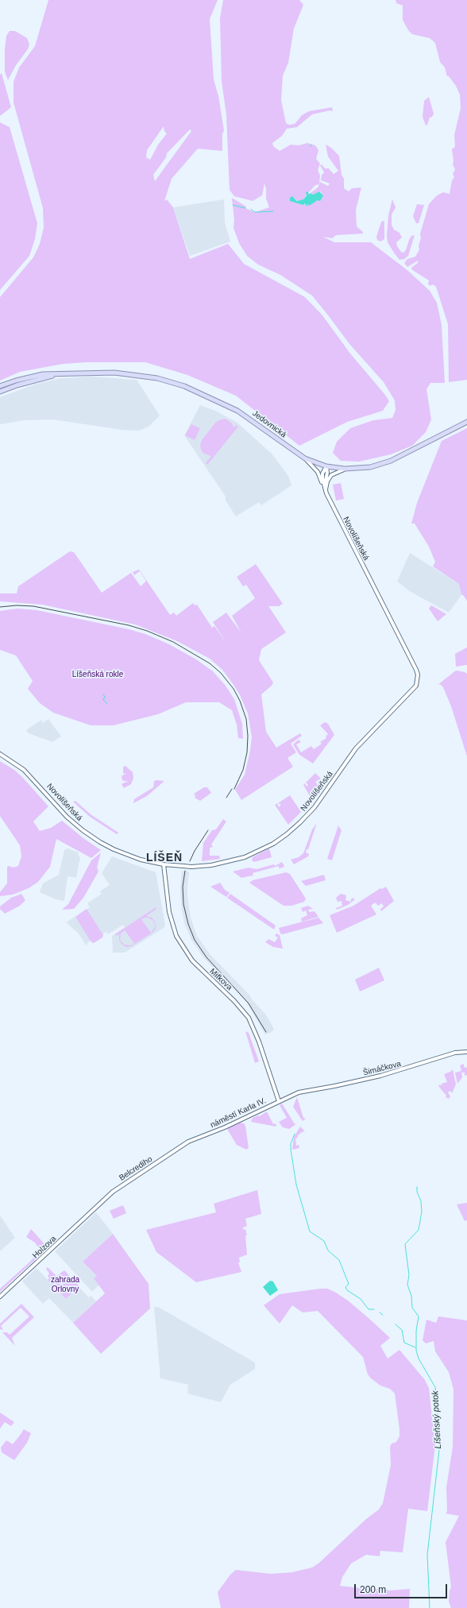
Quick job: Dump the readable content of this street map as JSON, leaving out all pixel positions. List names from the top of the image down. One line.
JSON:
{"streets":{"main road":["Jedovnická"],"street":["Novolíšeňská","Mifkova","Šimáčkova","náměstí Karla IV.","Belcrediho","Holzova"]},"crossings":[["Jedovnická","Novolíšeňská"],["Novolíšeňská","Mifkova"],["Mifkova","náměstí Karla IV."],["Šimáčkova","náměstí Karla IV."],["náměstí Karla IV.","Belcrediho"],["Belcrediho","Holzova"]],"districts":["LÍŠEŇ"],"water":["Líšeňský potok"],"parks":["Líšeňská rokle","zahrada Orlovny"],"scale_bar":"200 m"}
